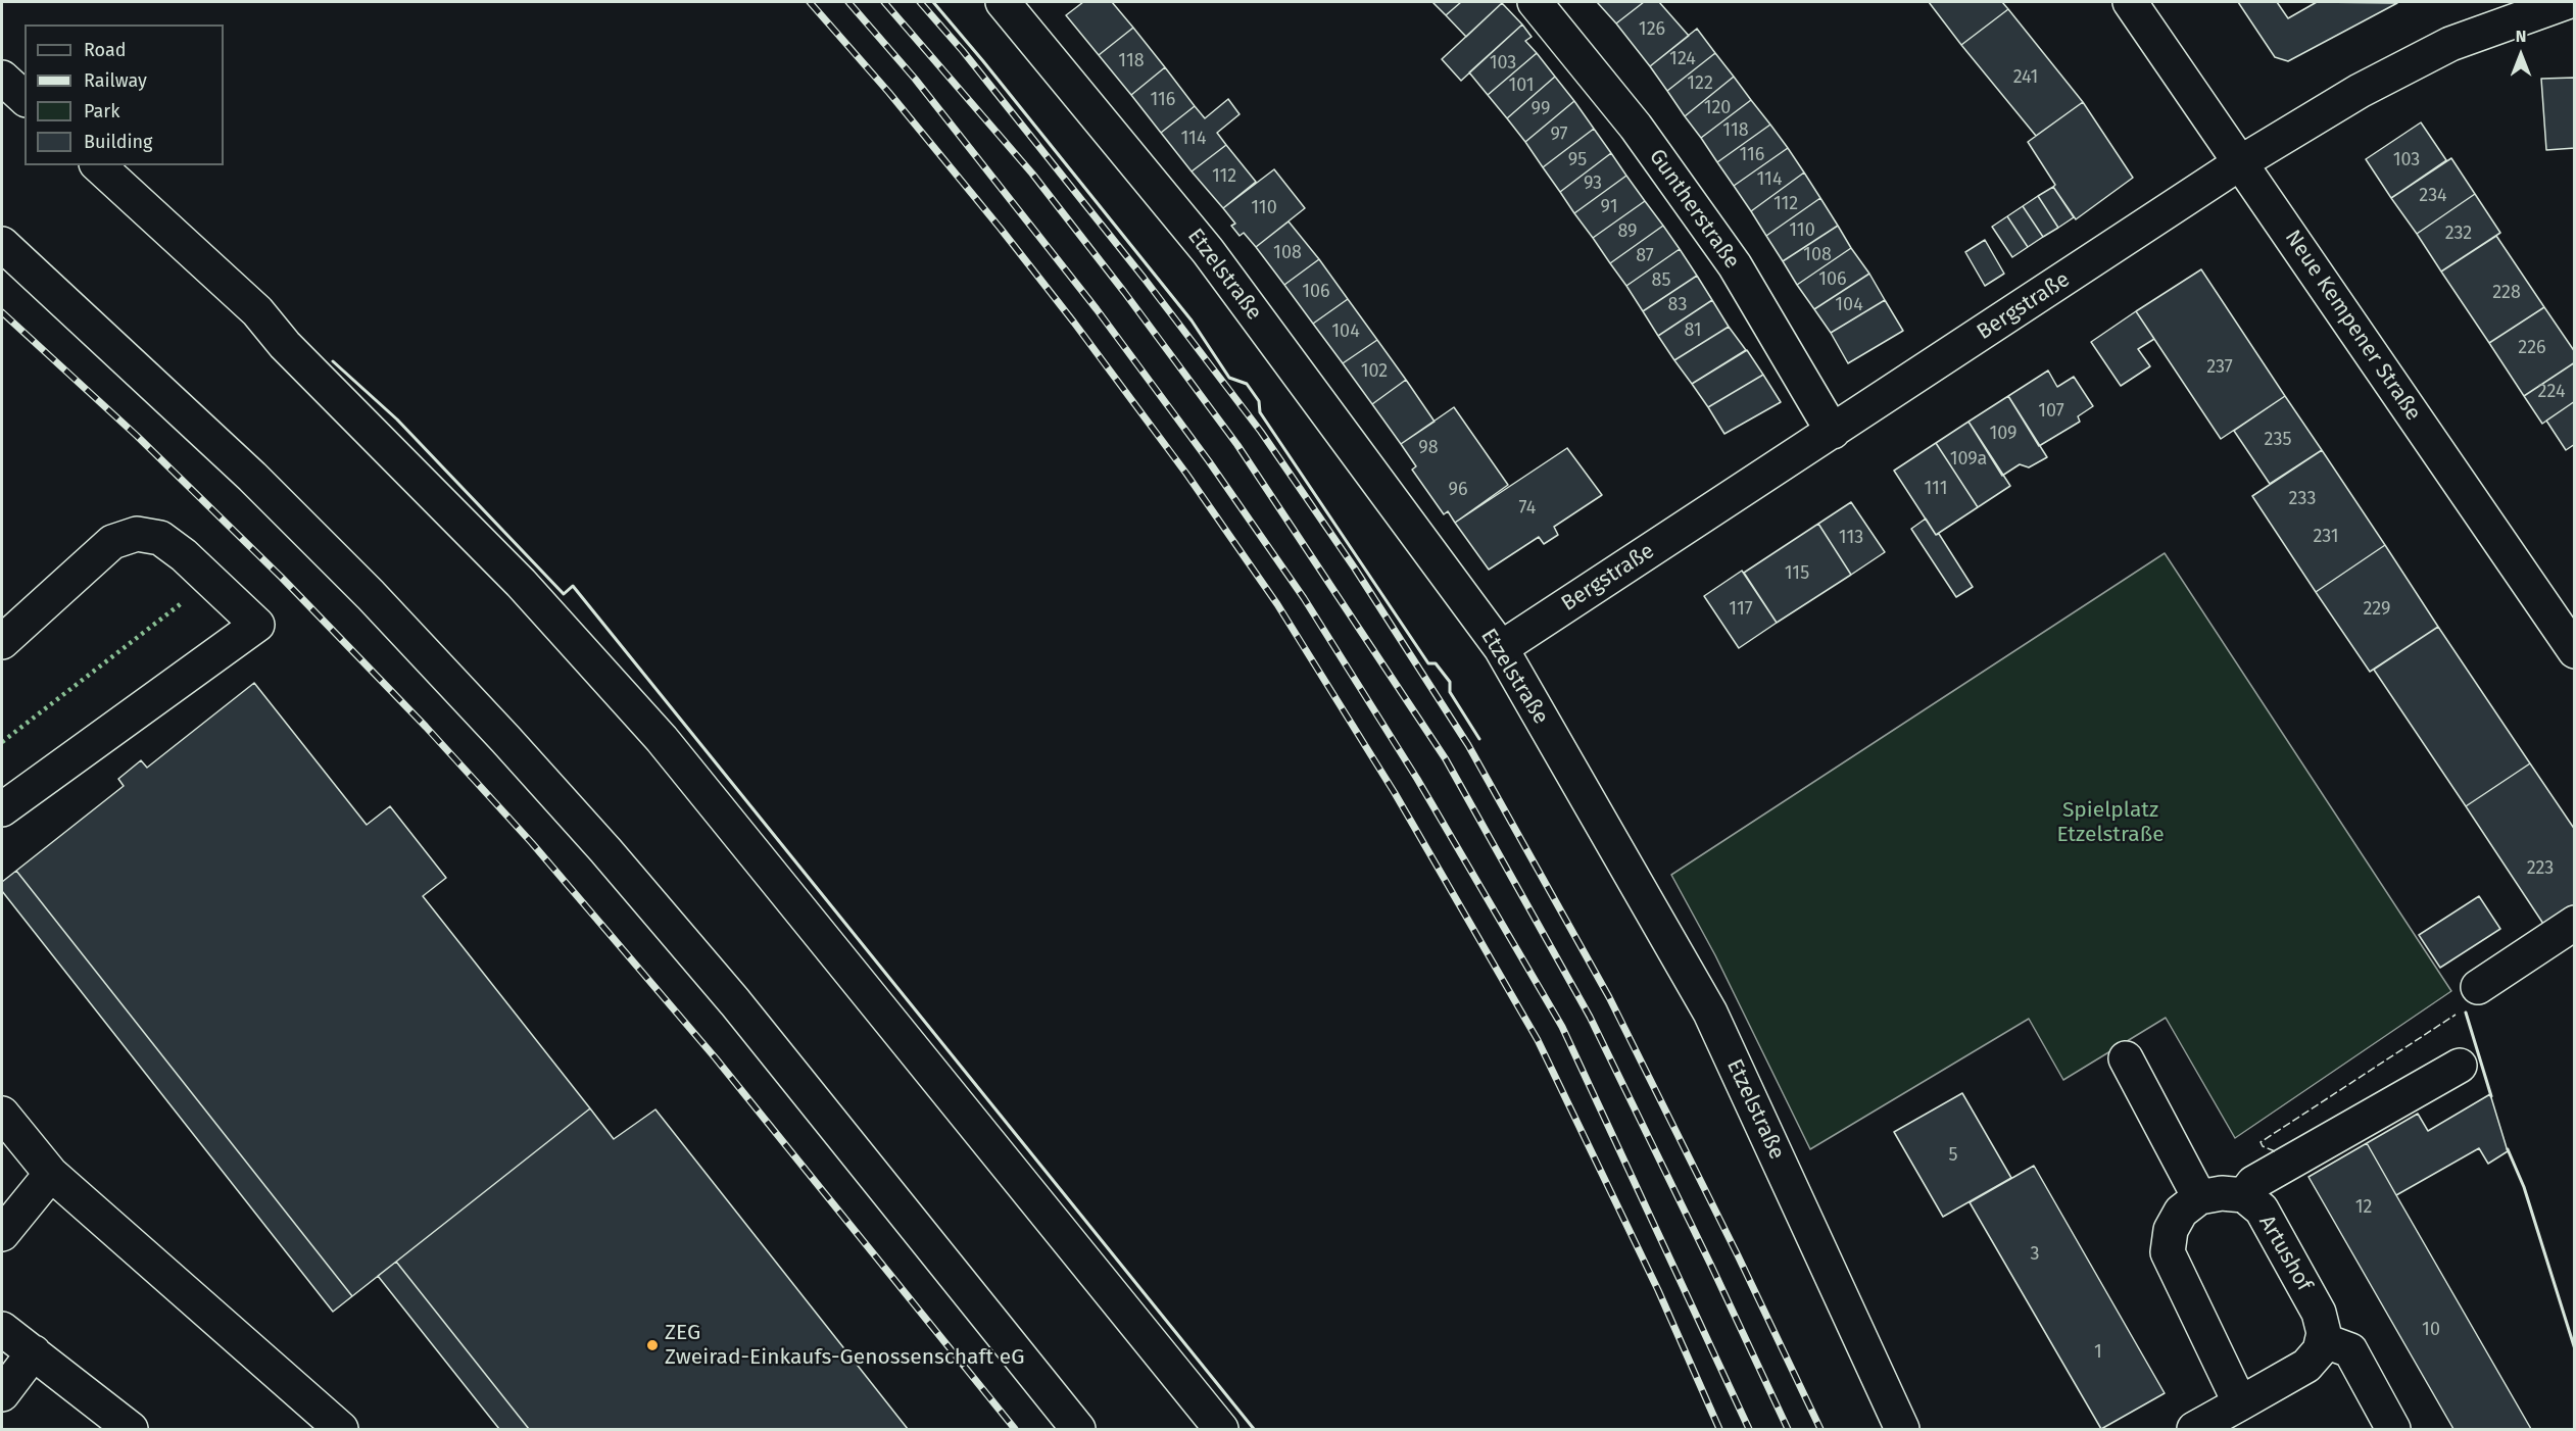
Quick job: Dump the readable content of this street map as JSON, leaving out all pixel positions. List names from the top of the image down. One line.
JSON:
{"streets":{"street":["Guntherstraße","Etzelstraße","Bergstraße","Neue Kempener Straße","Artushof"]},"crossings":[["Guntherstraße","Bergstraße"],["Etzelstraße","Bergstraße"],["Bergstraße","Neue Kempener Straße"]],"parks":["Spielplatz Etzelstraße"],"places":["ZEG Zweirad-Einkaufs-Genossenschaft eG"],"house_numbers":["126","124","118","103","241","122","101","116","120","99","118","97","114","116","95","103","112","114","93","234","112","91","110","110","89","232","108","108","87","106","85","106","228","83","104","81","104","226","237","102","224","107","109","235","98","109a","111","96","233","74","231","113","115","117","229","223","5","12","3","10","1"],"legend":["Road","Railway","Park","Building"],"north":"top"}
